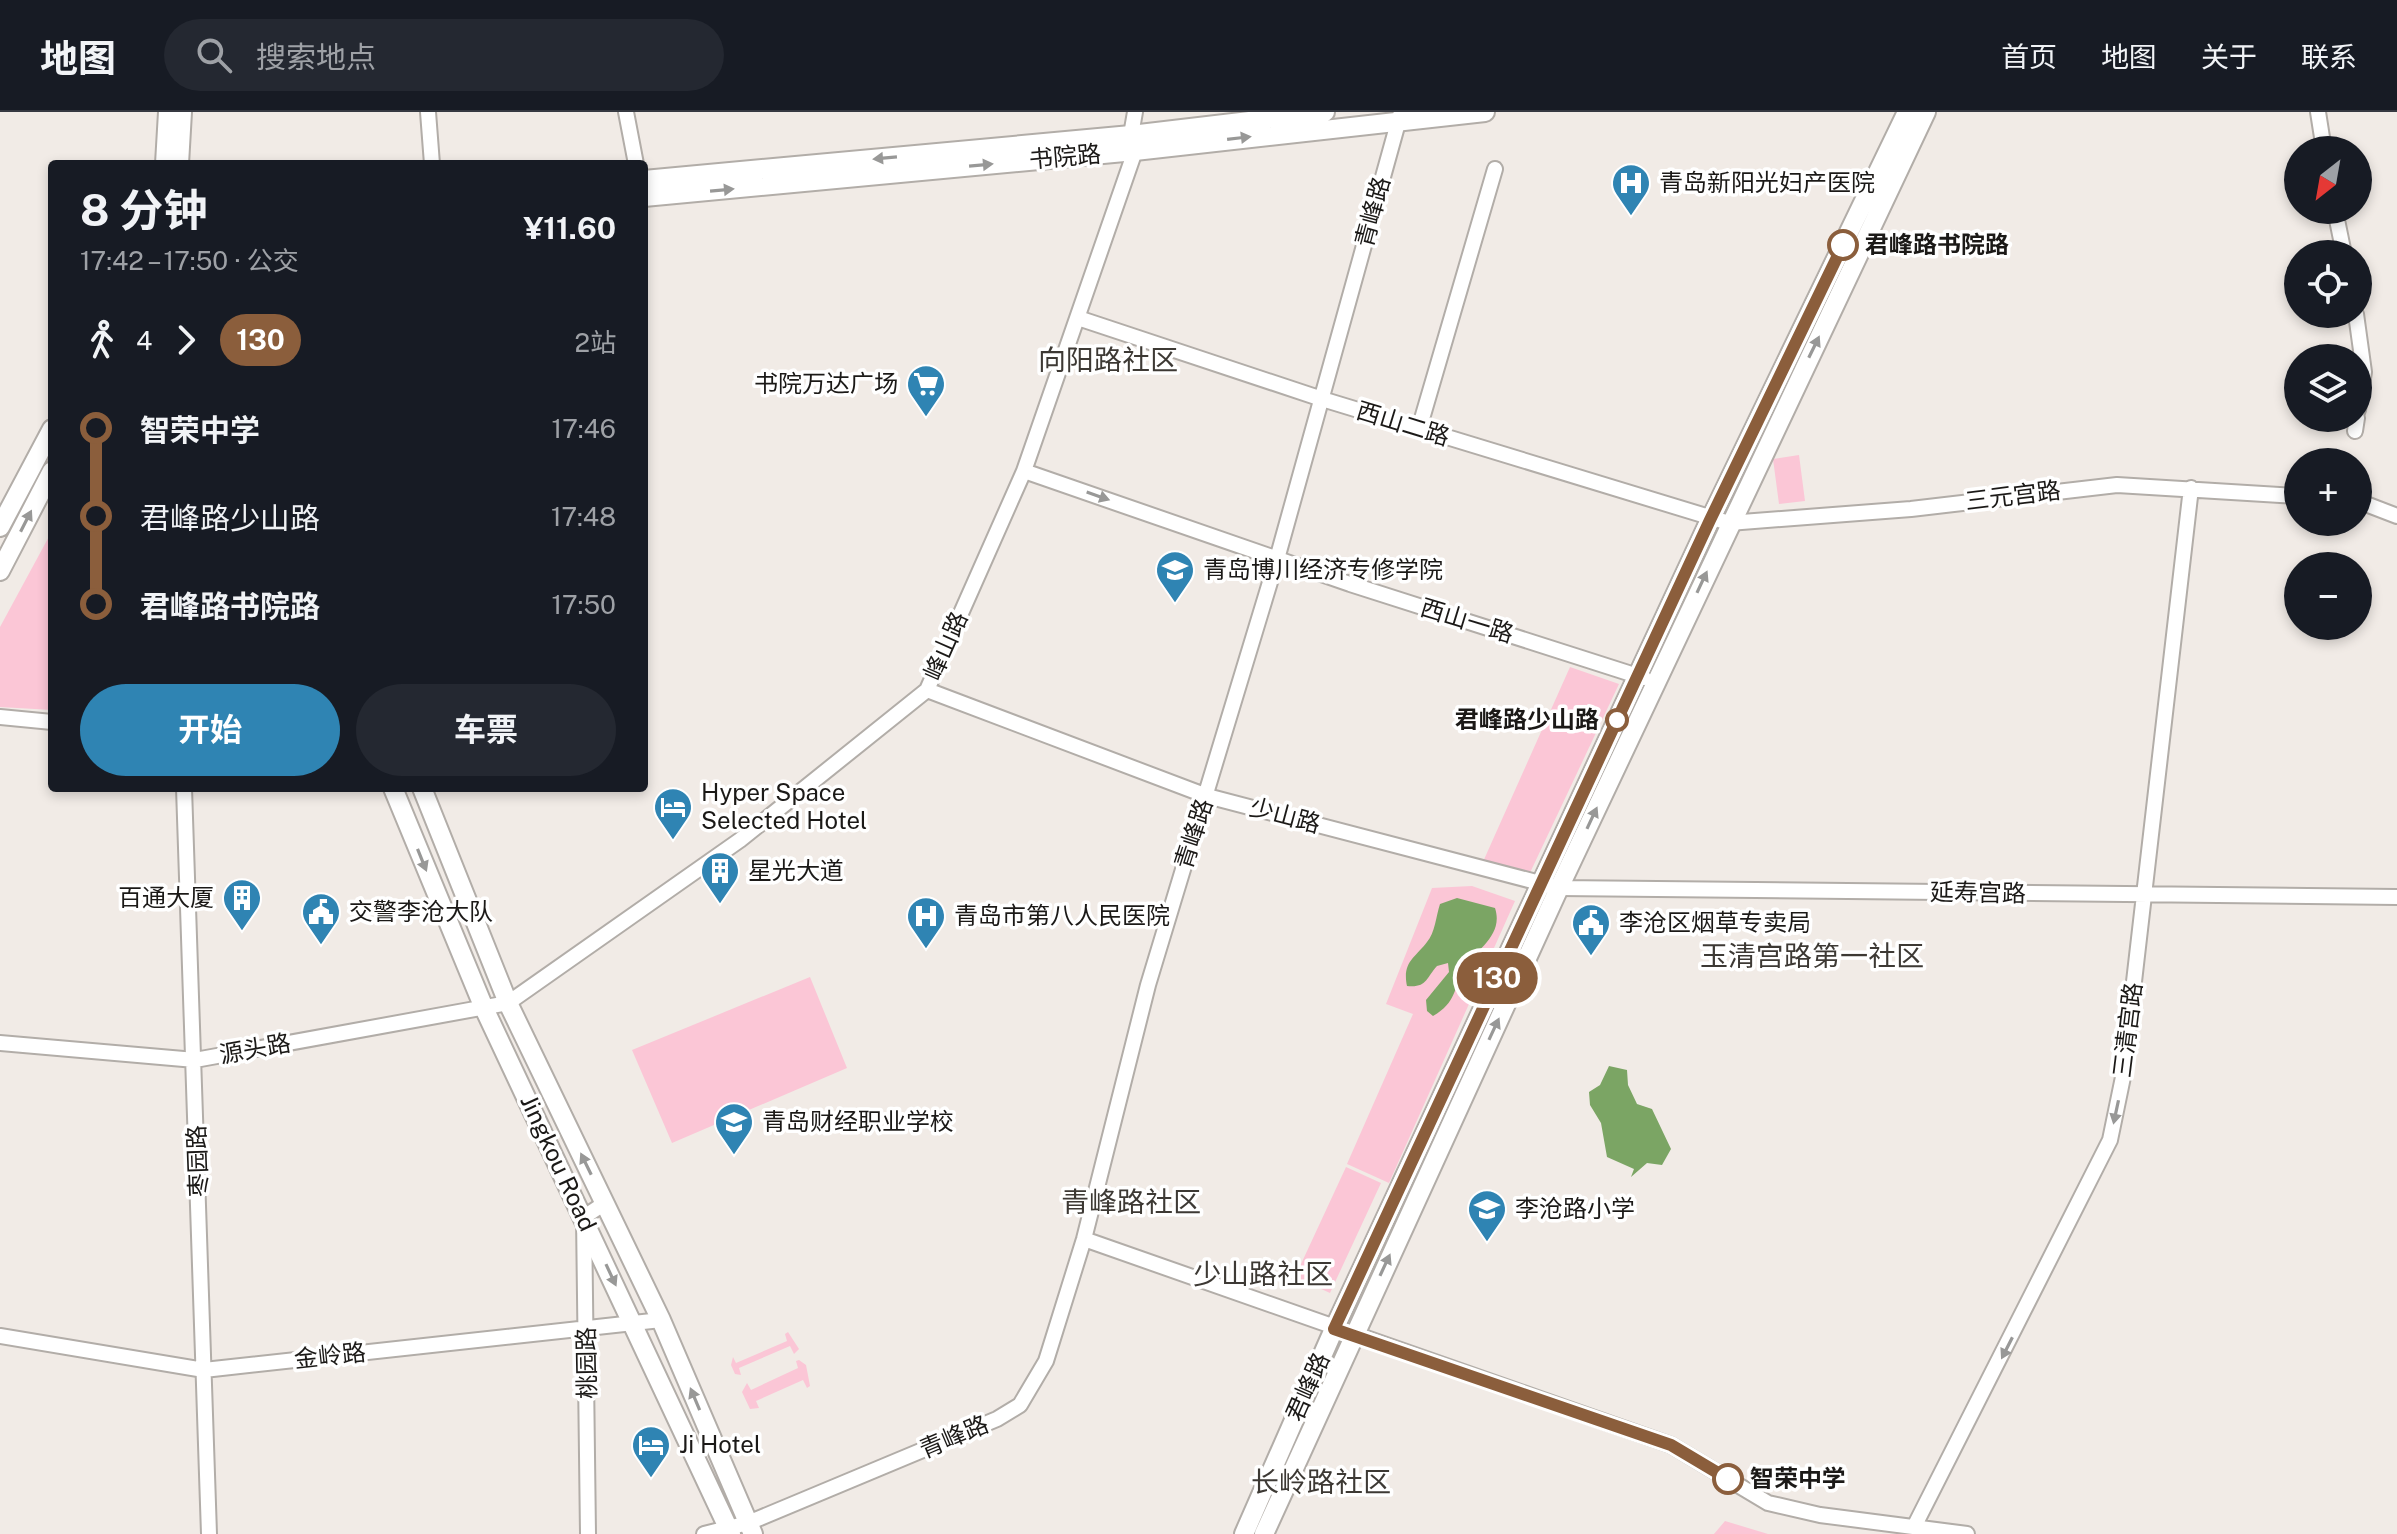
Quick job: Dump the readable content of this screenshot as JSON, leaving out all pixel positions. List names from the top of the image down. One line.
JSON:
{"streets":{"main road":["书院路","Jingkou Road","君峰路"],"street":["青峰路","西山二路","三元宫路","西山一路","峰山路","少山路","延寿宫路","三清宫路","源头路","枣园路","金岭路","桃园路"]},"crossings":[["书院路","青峰路"],["书院路","峰山路"],["青峰路","西山二路"],["青峰路","西山一路"],["青峰路","少山路"],["青峰路","Jingkou Road"],["西山二路","三元宫路"],["西山二路","峰山路"],["西山二路","君峰路"],["三元宫路","三清宫路"],["三元宫路","君峰路"],["西山一路","峰山路"],["西山一路","君峰路"],["峰山路","少山路"],["峰山路","源头路"],["峰山路","Jingkou Road"],["少山路","延寿宫路"],["少山路","君峰路"],["延寿宫路","三清宫路"],["延寿宫路","君峰路"],["源头路","枣园路"],["源头路","Jingkou Road"],["枣园路","金岭路"],["Jingkou Road","金岭路"],["Jingkou Road","桃园路"],["金岭路","桃园路"]],"one_way":["西山一路","三清宫路"],"districts":["向阳路社区","玉清宫路第一社区","青峰路社区","少山路社区","长岭路社区"],"places":{"hospital":["青岛新阳光妇产医院","青岛市第八人民医院"],"other":["君峰路书院路","君峰路少山路","智荣中学"],"supermarket":["书院万达广场"],"school or university":["青岛博川经济专修学院","青岛财经职业学校","李沧路小学"],"hotel":["Hyper Space Selected Hotel","Ji Hotel"],"building":["星光大道","百通大厦"],"public building":["交警李沧大队","李沧区烟草专卖局"]},"lines":["bus line 130"],"north":"bottom left","page":{"header":"地图","search":"搜索地点","nav":["首页","地图","关于","联系"],"on_map":"130","map_buttons":["+","−"],"heading":["8 分钟","17:42 – 17:50 · 公交","¥11.60"],"legs":["4","130","2站"],"list":[{"name":"智荣中学","value":"17:46"},{"name":"君峰路少山路","value":"17:48"},{"name":"君峰路书院路","value":"17:50"}],"buttons":["开始","车票"]}}
